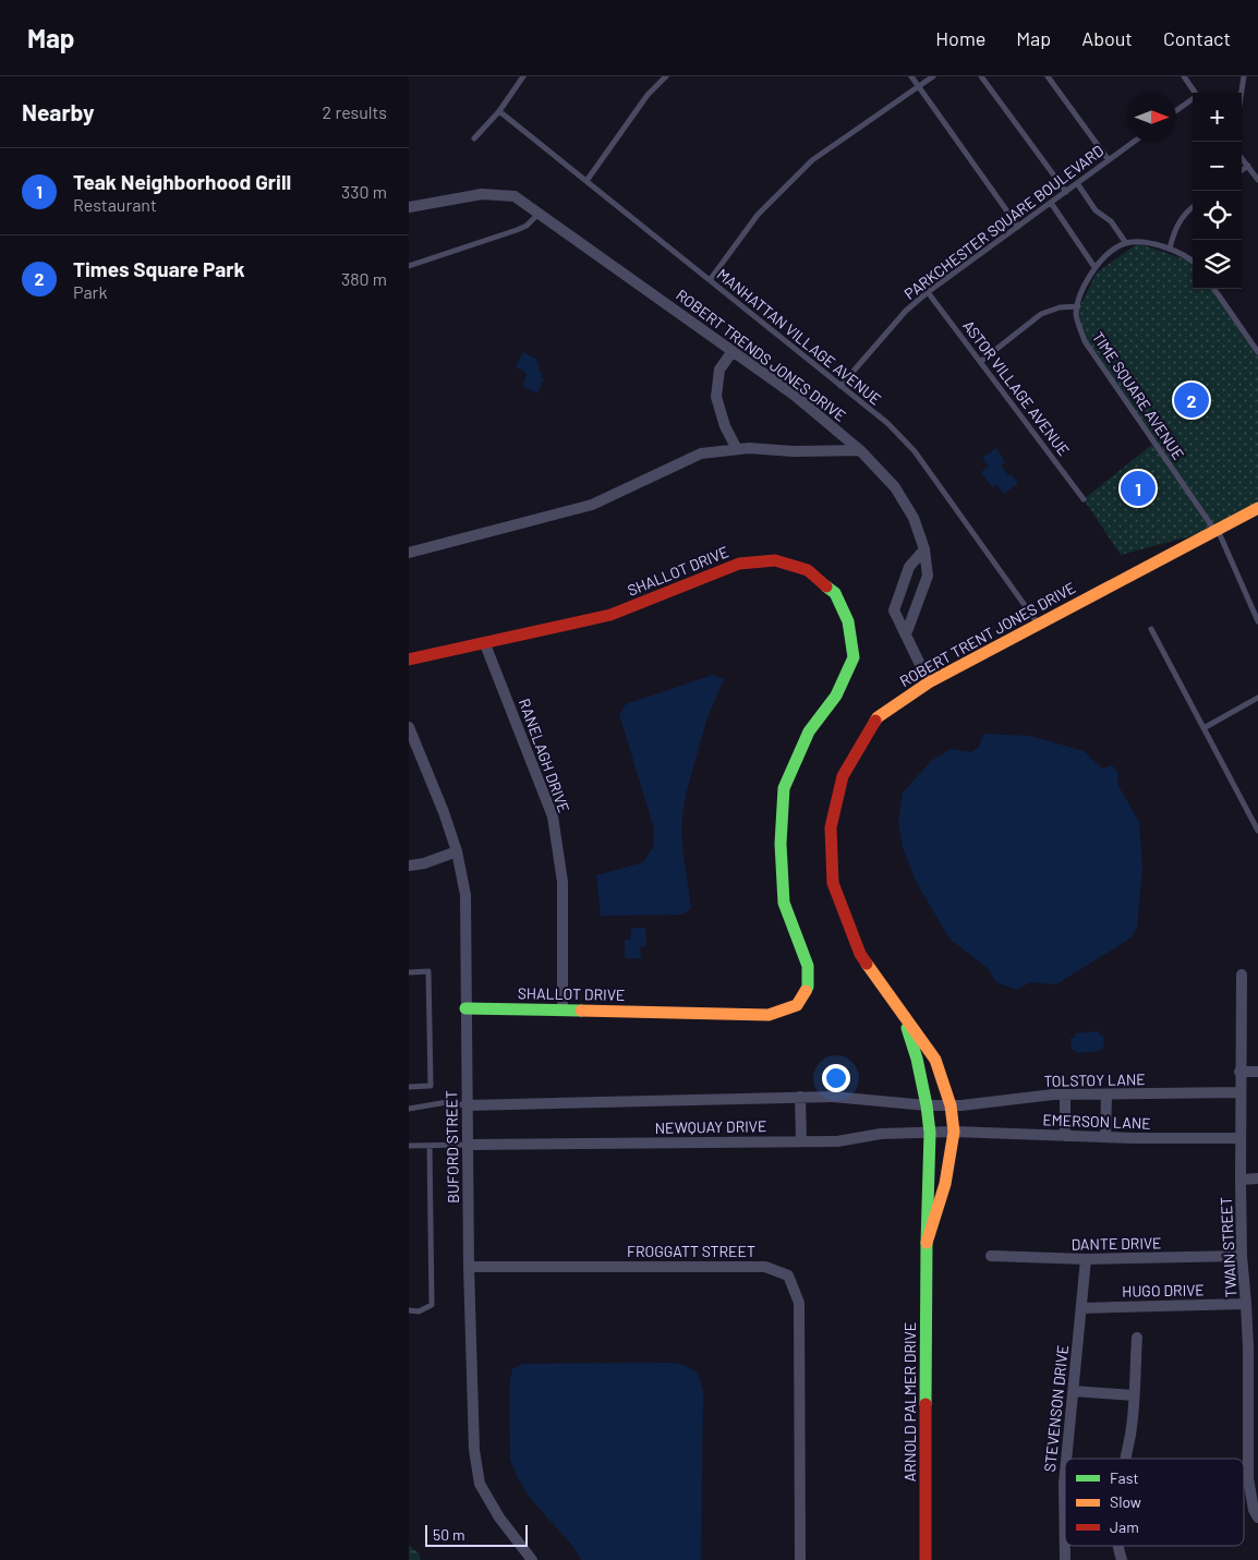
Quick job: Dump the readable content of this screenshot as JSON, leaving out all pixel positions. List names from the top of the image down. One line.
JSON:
{"streets":{"street":["ROBERT TRENDS JONES DRIVE","SHALLOT DRIVE","ROBERT TRENT JONES DRIVE","RANELAGH DRIVE","TOLSTOY LANE","EMERSON LANE","NEWQUAY DRIVE","BUFORD STREET","DANTE DRIVE","TWAIN STREET","FROGGATT STREET","HUGO DRIVE","ARNOLD PALMER DRIVE","STEVENSON DRIVE"],"lane":["PARKCHESTER SQUARE BOULEVARD","MANHATTAN VILLAGE AVENUE","ASTOR VILLAGE AVENUE","TIME SQUARE AVENUE"]},"crossings":[["PARKCHESTER SQUARE BOULEVARD","MANHATTAN VILLAGE AVENUE"],["PARKCHESTER SQUARE BOULEVARD","ASTOR VILLAGE AVENUE"],["MANHATTAN VILLAGE AVENUE","ROBERT TRENT JONES DRIVE"],["TIME SQUARE AVENUE","ROBERT TRENT JONES DRIVE"],["SHALLOT DRIVE","RANELAGH DRIVE"],["SHALLOT DRIVE","BUFORD STREET"],["ROBERT TRENT JONES DRIVE","TOLSTOY LANE"],["ROBERT TRENT JONES DRIVE","EMERSON LANE"],["ROBERT TRENT JONES DRIVE","NEWQUAY DRIVE"],["ROBERT TRENT JONES DRIVE","ARNOLD PALMER DRIVE"],["TOLSTOY LANE","NEWQUAY DRIVE"],["TOLSTOY LANE","TWAIN STREET"],["EMERSON LANE","NEWQUAY DRIVE"],["EMERSON LANE","TWAIN STREET"],["EMERSON LANE","ARNOLD PALMER DRIVE"],["NEWQUAY DRIVE","BUFORD STREET"],["NEWQUAY DRIVE","ARNOLD PALMER DRIVE"],["BUFORD STREET","FROGGATT STREET"],["DANTE DRIVE","TWAIN STREET"],["DANTE DRIVE","STEVENSON DRIVE"],["TWAIN STREET","HUGO DRIVE"],["HUGO DRIVE","STEVENSON DRIVE"]],"legend":["Fast","Slow","Jam"],"scale_bar":"50 m","north":"right","page":{"header":"Map","nav":["Home","Map","About","Contact"],"heading":["Nearby","2 results"],"map_buttons":["+","−"],"list":[{"mark":"1","name":"Teak Neighborhood Grill","note":"Restaurant","value":"330 m"},{"mark":"2","name":"Times Square Park","note":"Park","value":"380 m"}],"pins":["2","1"],"scale":"50 m"}}
